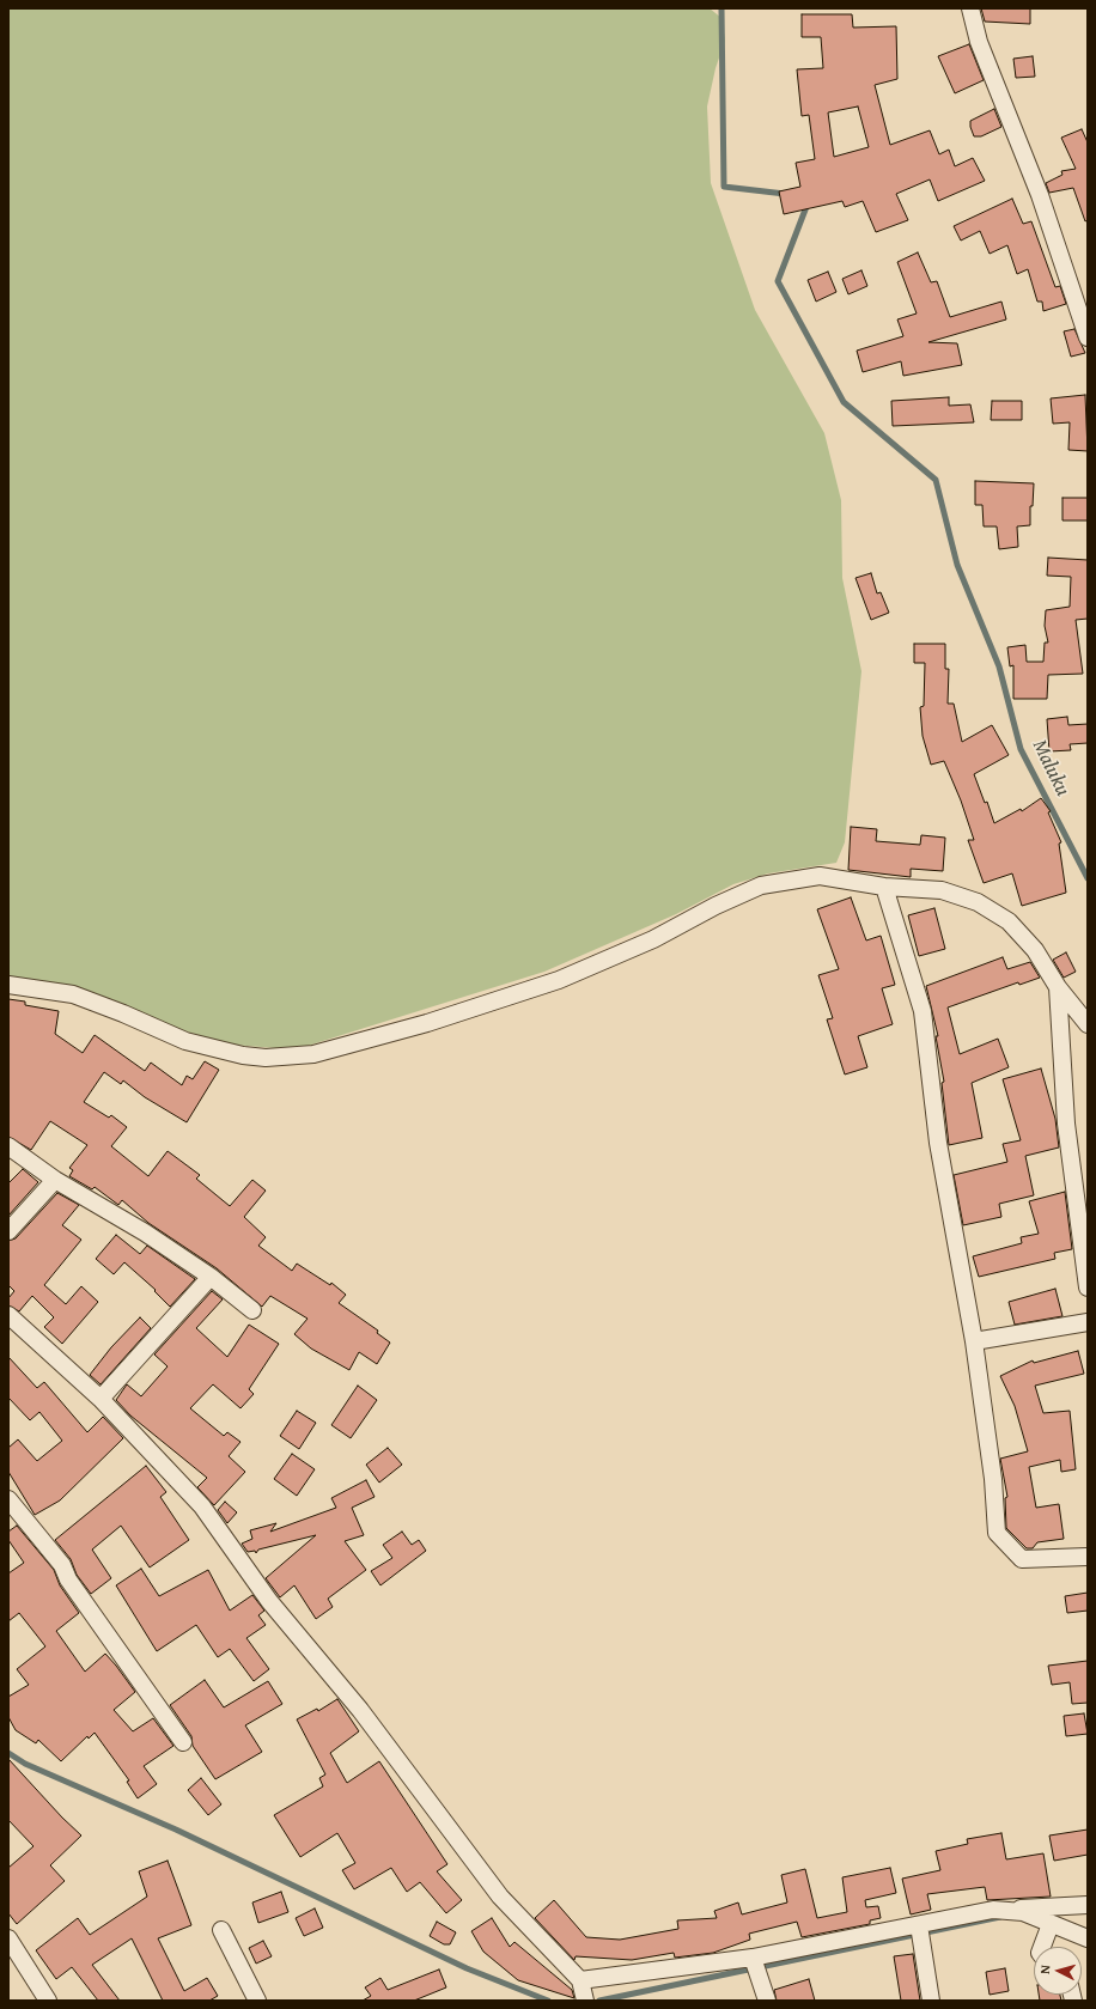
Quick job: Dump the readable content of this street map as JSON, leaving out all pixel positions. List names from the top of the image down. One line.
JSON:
{"water":["Maluku"],"north":"left"}
